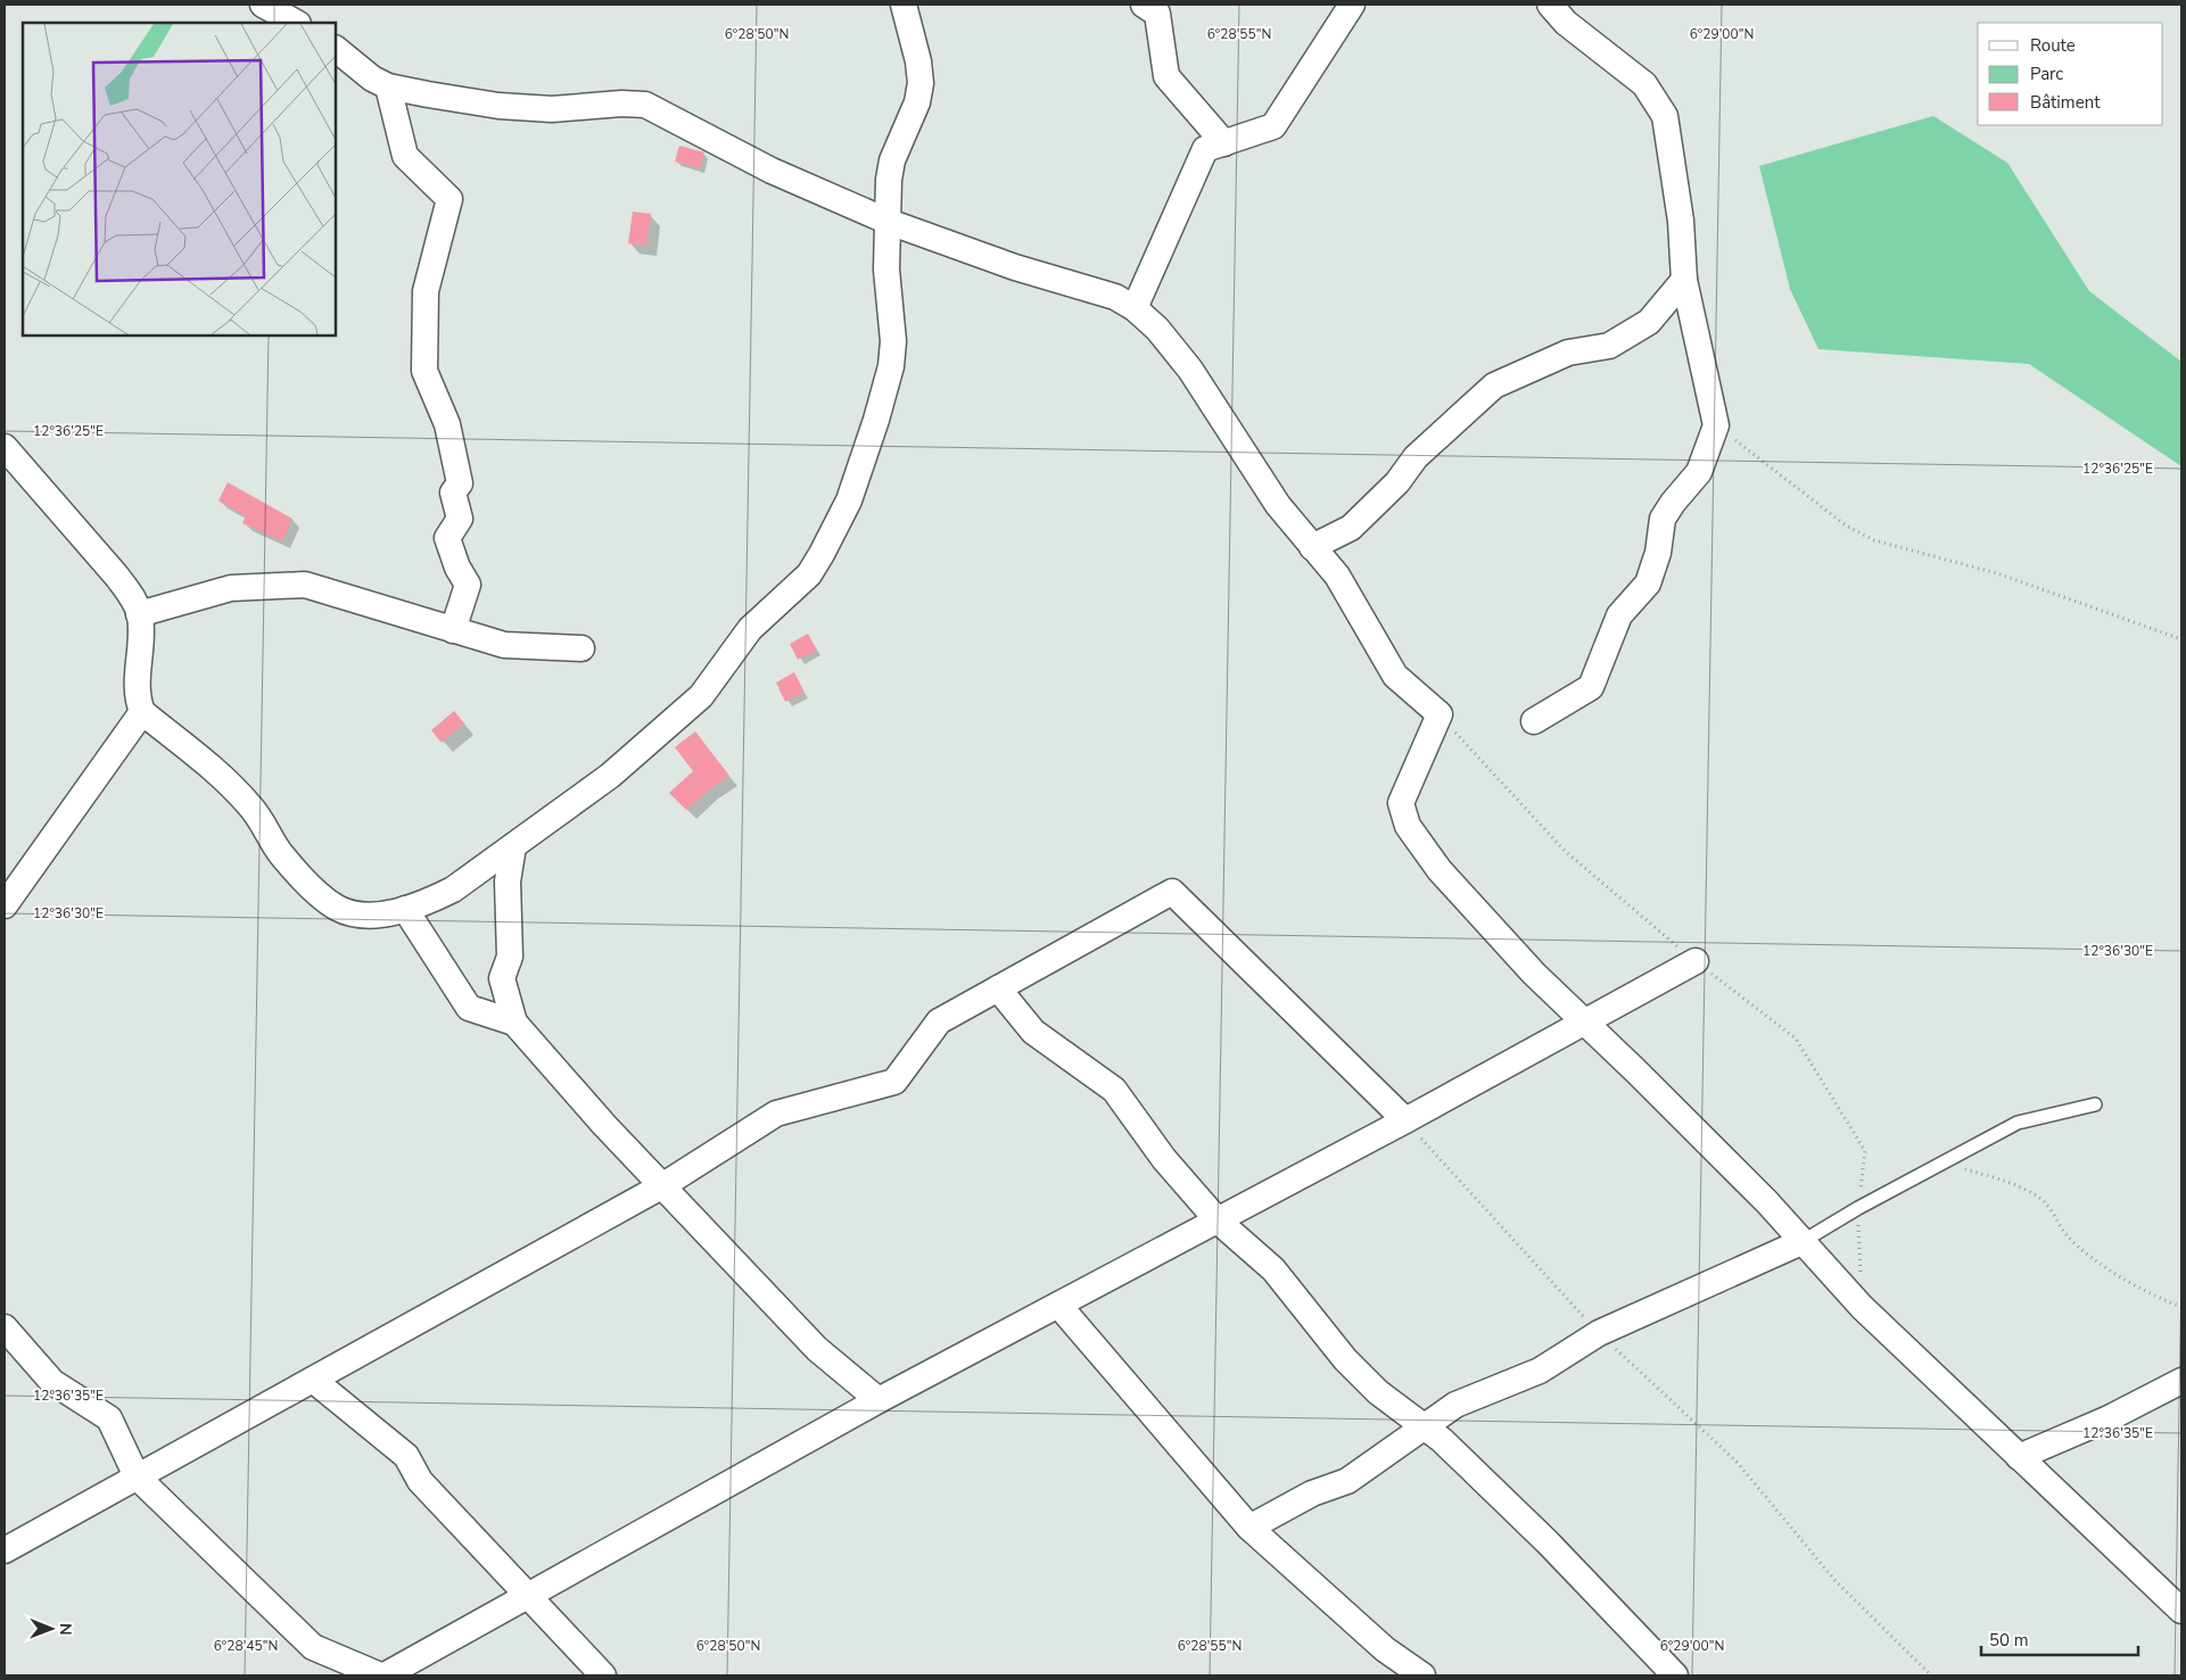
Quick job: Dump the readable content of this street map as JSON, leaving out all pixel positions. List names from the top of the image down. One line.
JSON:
{"legend":["Route","Parc","Bâtiment"],"scale_bar":"50 m","north":"right","coordinates":["6°28'50\"N","6°28'55\"N","6°29'00\"N","12°36'25\"E","12°36'30\"E","12°36'35\"E","6°28'45\"N"]}
